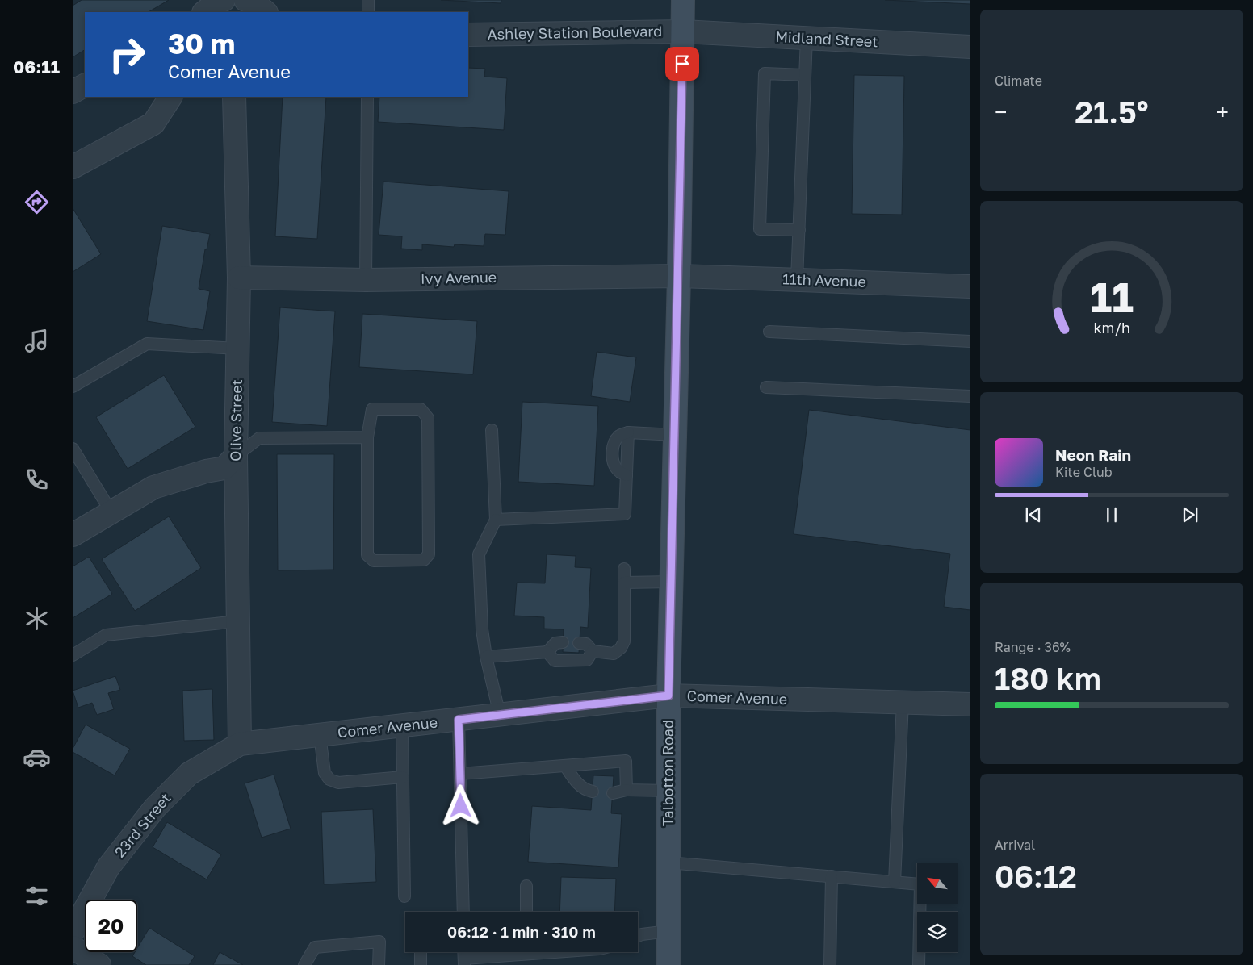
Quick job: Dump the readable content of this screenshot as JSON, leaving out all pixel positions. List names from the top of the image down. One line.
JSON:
{"streets":{"main road":["Talbotton Road"],"street":["Ashley Station Boulevard","Midland Street","Ivy Avenue","11th Avenue","Olive Street","Comer Avenue","23rd Street"]},"crossings":[["Ashley Station Boulevard","Midland Street"],["Ashley Station Boulevard","Talbotton Road"],["Midland Street","Talbotton Road"],["Ivy Avenue","11th Avenue"],["Ivy Avenue","Olive Street"],["Ivy Avenue","Talbotton Road"],["11th Avenue","Talbotton Road"],["Olive Street","Comer Avenue"],["Olive Street","23rd Street"],["Comer Avenue","Talbotton Road"],["Comer Avenue","23rd Street"]],"north":"top left","page":{"tabs":"06:11","tile":["Climate",["Range · 36%","180 km"],["Arrival","06:12"]],"turn":["30 m","Comer Avenue"],"heat":["−","21.5°","+"],"song":["Neon Rain","Kite Club"],"limit":"20","trip":"06:12 · 1 min · 310 m","gauge":["11","km/h"]}}
